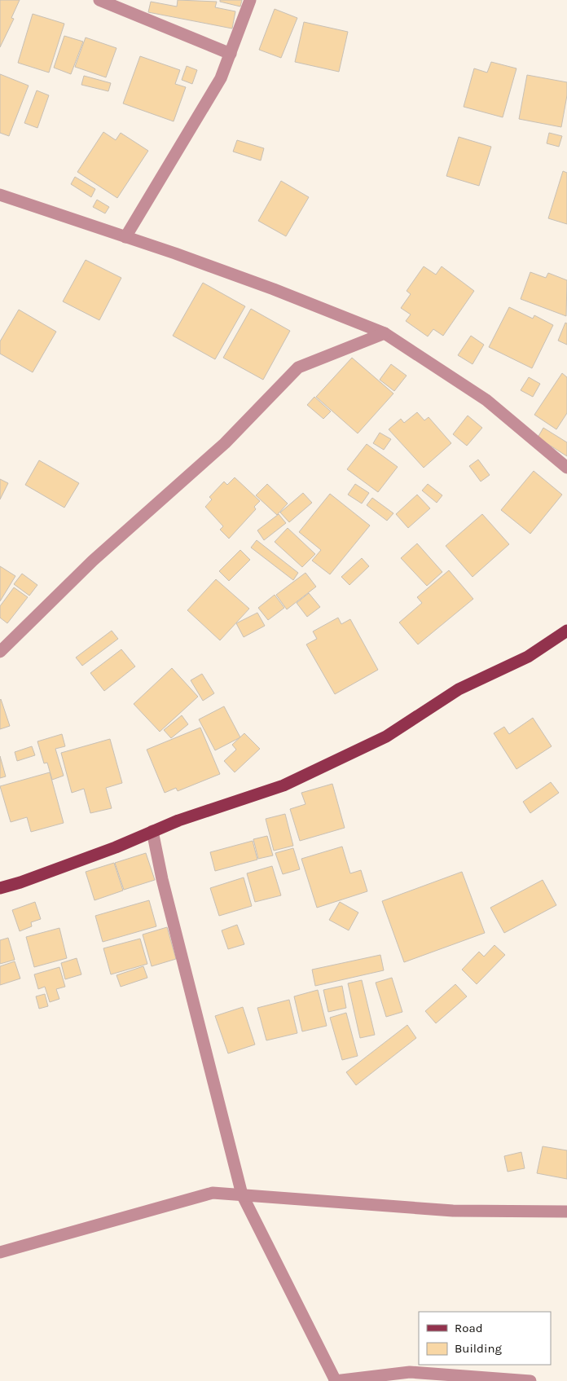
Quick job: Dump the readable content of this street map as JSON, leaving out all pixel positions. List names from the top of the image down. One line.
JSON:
{"legend":["Road","Building"]}
